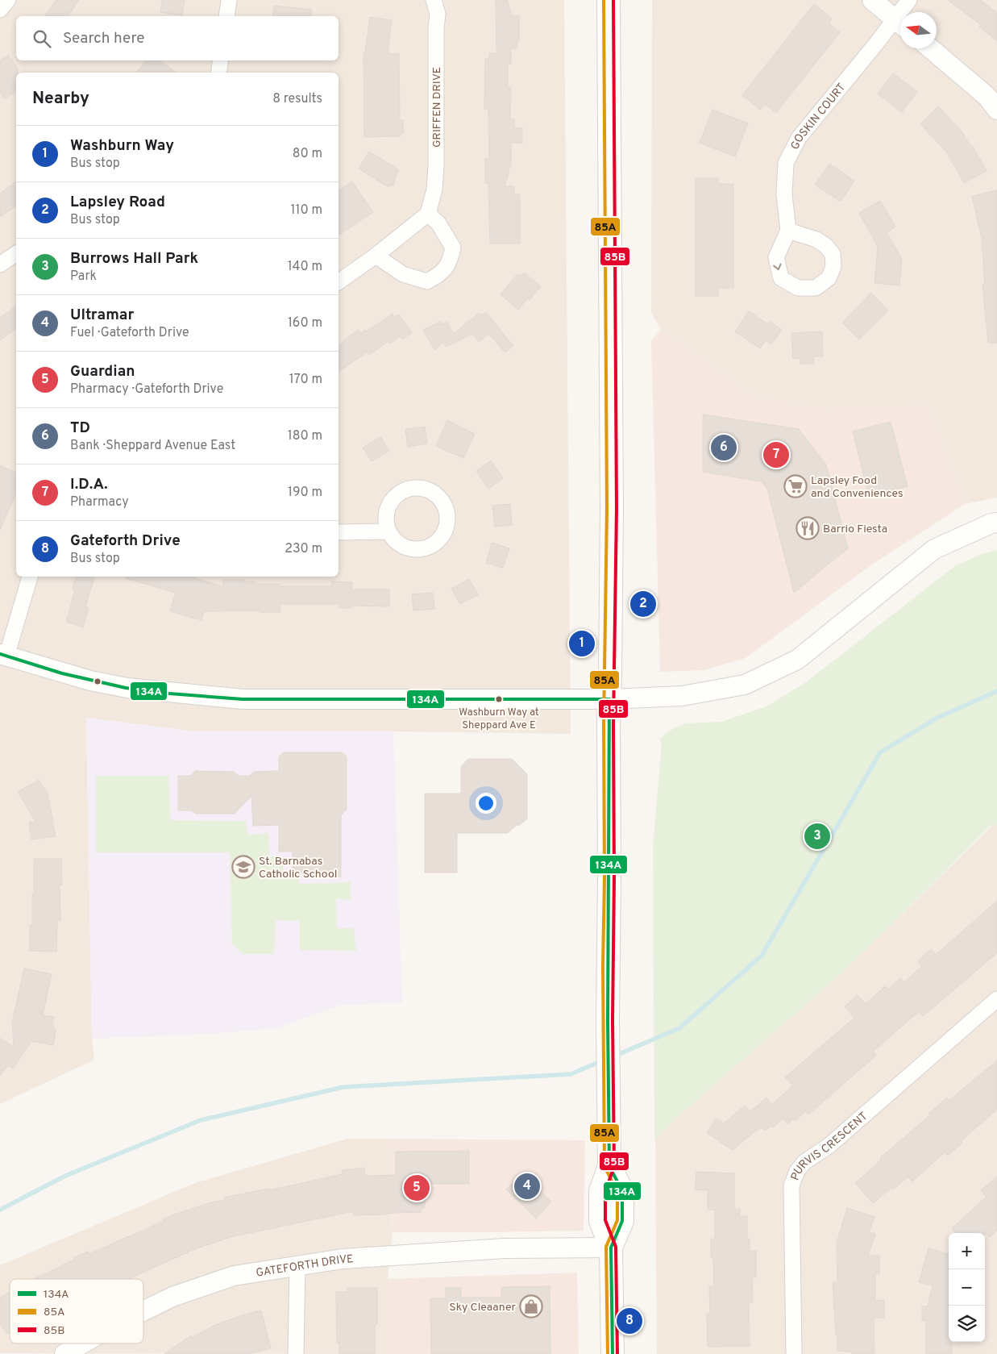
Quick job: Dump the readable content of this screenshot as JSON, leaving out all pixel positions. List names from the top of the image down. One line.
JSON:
{"streets":{"street":["GRIFFEN DRIVE","GOSKIN COURT","PURVIS CRESCENT","GATEFORTH DRIVE"]},"places":{"supermarket":["Lapsley Food and Conveniences"],"restaurant":["Barrio Fiesta"],"other":["Washburn Way at Sheppard Ave E"],"school or university":["St. Barnabas Catholic School"],"shop":["Sky Cleaaner"]},"lines":["transit line 85A","transit line 85B","transit line 134A"],"legend":["134A","85A","85B"],"north":"left","page":{"search":"Search here","heading":["Nearby","8 results"],"list":[{"mark":"1","name":"Washburn Way","note":"Bus stop","value":"80 m"},{"mark":"2","name":"Lapsley Road","note":"Bus stop","value":"110 m"},{"mark":"3","name":"Burrows Hall Park","note":"Park","value":"140 m"},{"mark":"4","name":"Ultramar","note":"Fuel · Gateforth Drive","value":"160 m"},{"mark":"5","name":"Guardian","note":"Pharmacy · Gateforth Drive","value":"170 m"},{"mark":"6","name":"TD","note":"Bank · Sheppard Avenue East","value":"180 m"},{"mark":"7","name":"I.D.A.","note":"Pharmacy","value":"190 m"},{"mark":"8","name":"Gateforth Drive","note":"Bus stop","value":"230 m"}],"pins":["6","7","2","1","3","4","5","8"],"map_buttons":["+","−"]}}
